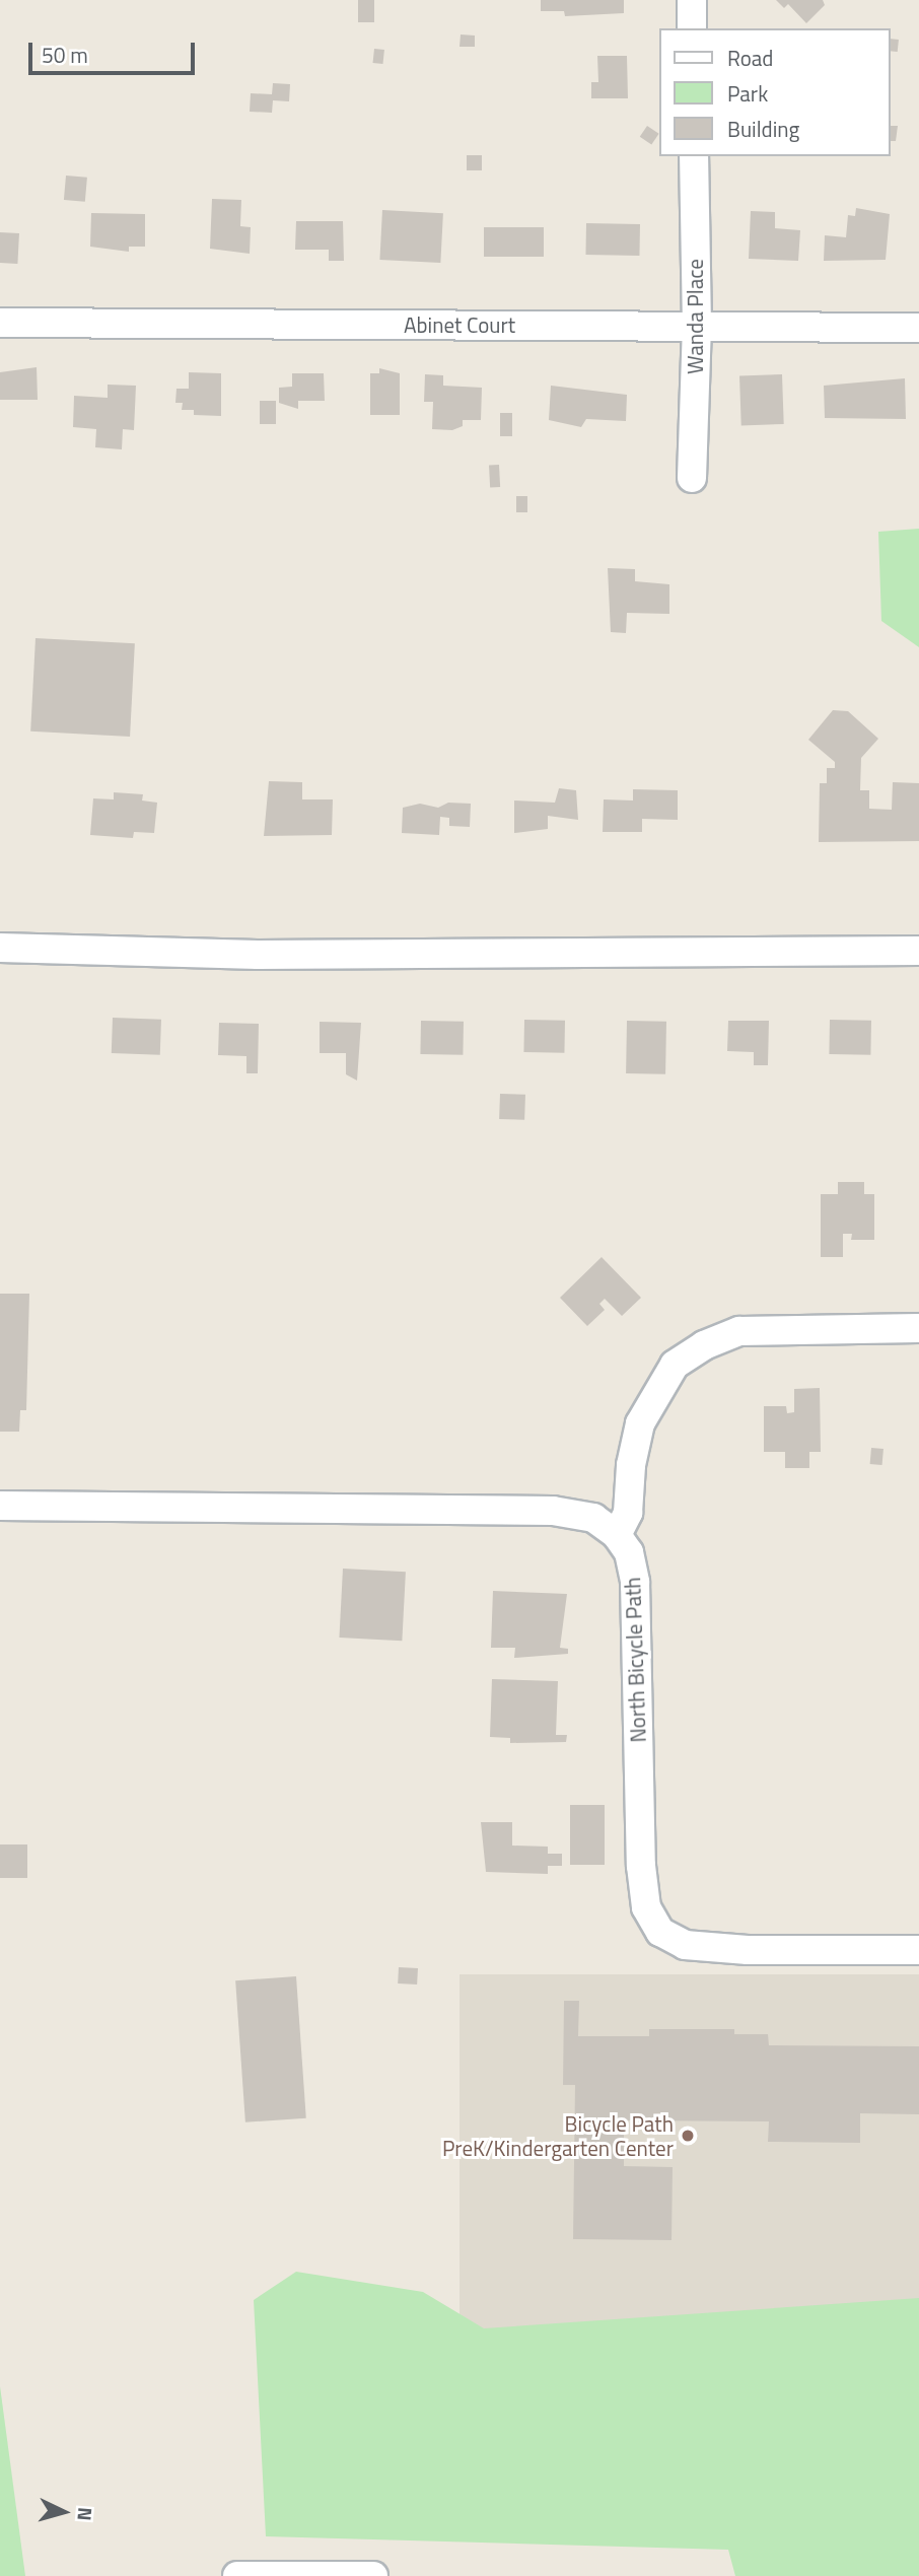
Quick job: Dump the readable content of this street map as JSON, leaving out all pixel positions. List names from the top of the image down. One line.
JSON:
{"streets":{"street":["Wanda Place","Abinet Court","North Bicycle Path"]},"crossings":[["Wanda Place","Abinet Court"]],"places":["Bicycle Path PreK/Kindergarten Center"],"legend":["Road","Park","Building"],"scale_bar":"50 m","north":"right"}
